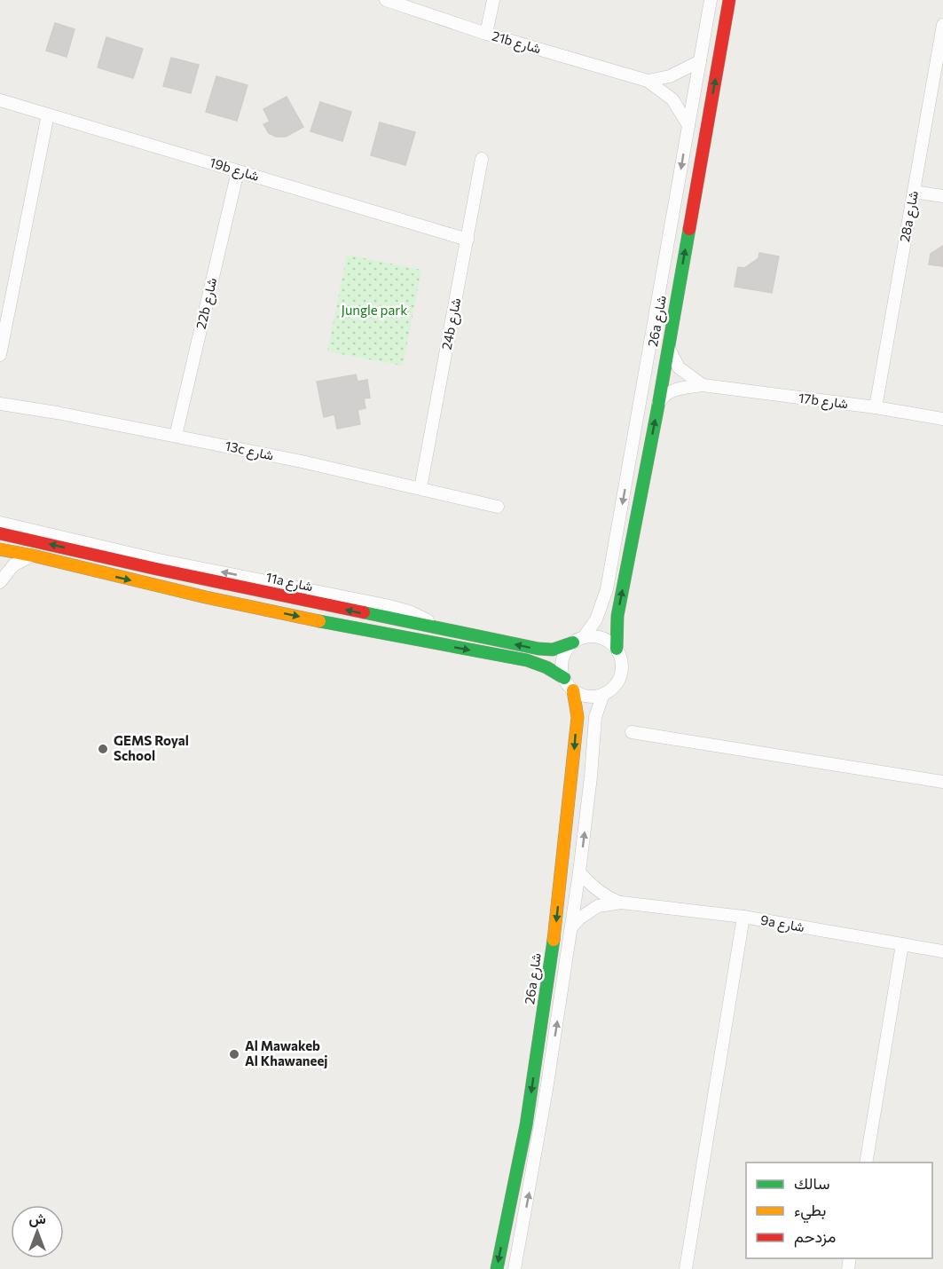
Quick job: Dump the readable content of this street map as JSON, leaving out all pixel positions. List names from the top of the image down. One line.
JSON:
{"streets":{"street":["21b شارع","19b شارع","28a شارع","22b شارع","26a شارع","24b شارع","17b شارع","13c شارع","11a شارع","9a شارع"]},"crossings":[["21b شارع","26a شارع"],["19b شارع","22b شارع"],["19b شارع","24b شارع"],["28a شارع","17b شارع"],["22b شارع","13c شارع"],["26a شارع","17b شارع"],["26a شارع","11a شارع"],["24b شارع","13c شارع"]],"parks":["Jungle park"],"places":["GEMS Royal School","Al Mawakeb Al Khawaneej"],"legend":["سالك","بطيء","مزدحم"],"north":"top"}
